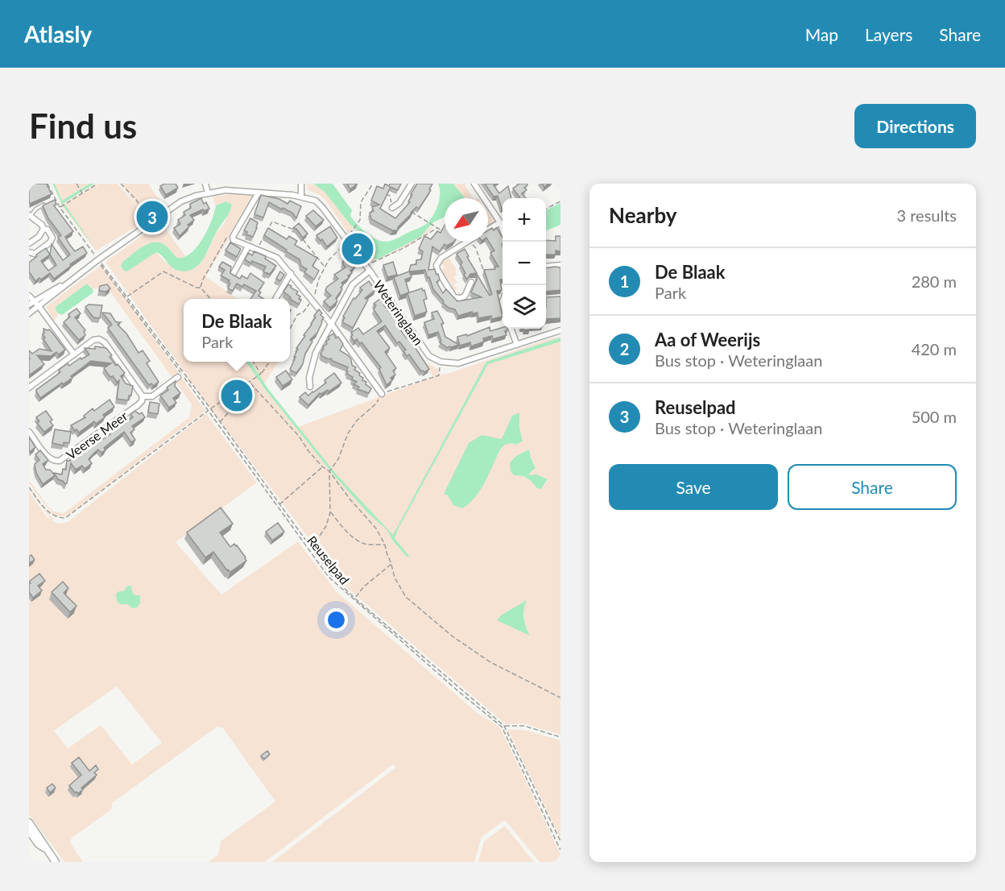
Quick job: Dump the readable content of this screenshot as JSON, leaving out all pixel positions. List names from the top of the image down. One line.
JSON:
{"streets":{"street":["Weteringlaan","Veerse Meer"],"path":["Reuselpad"]},"crossings":[["Weteringlaan","Reuselpad"]],"north":"bottom left","page":{"header":"Atlasly","nav":["Map","Layers","Share"],"buttons":["Directions",["Save","Share"]],"title":"Find us","heading":["Nearby","3 results"],"map_buttons":["+","−"],"pins":["3","2","1"],"list":[{"mark":"1","name":"De Blaak","note":"Park","value":"280 m"},{"mark":"2","name":"Aa of Weerijs","note":"Bus stop · Weteringlaan","value":"420 m"},{"mark":"3","name":"Reuselpad","note":"Bus stop · Weteringlaan","value":"500 m"}],"popup":["De Blaak","Park"]}}
